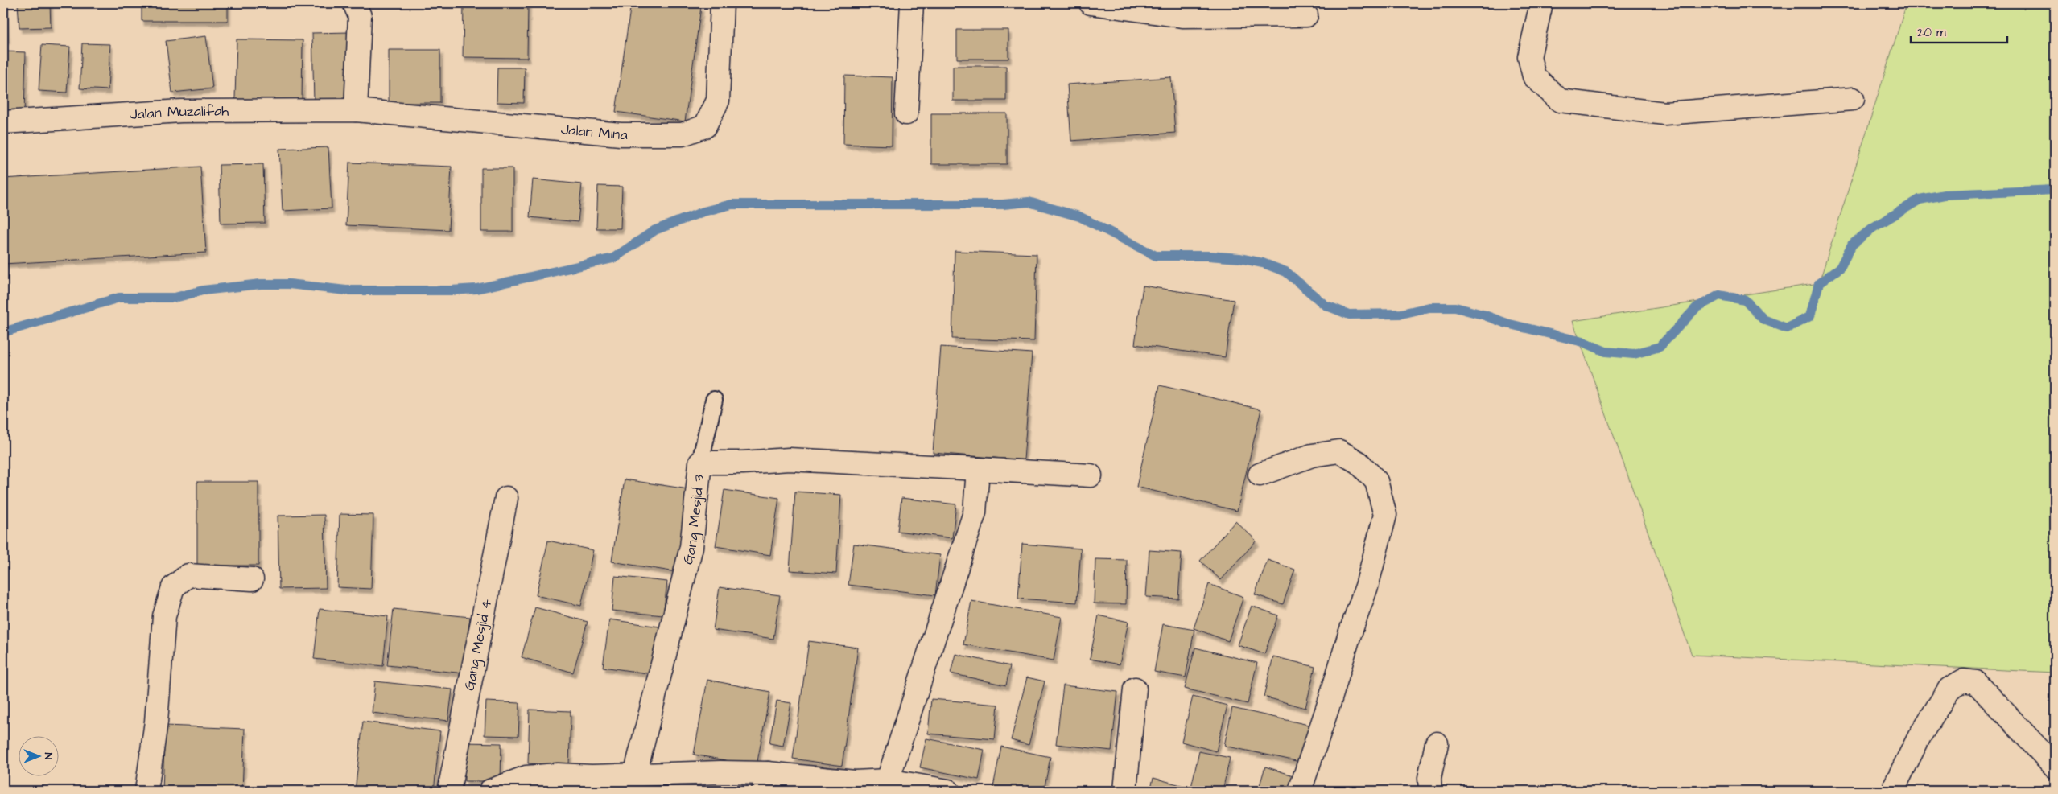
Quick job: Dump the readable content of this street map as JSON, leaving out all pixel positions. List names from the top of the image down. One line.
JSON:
{"streets":{"street":["Jalan Muzalifah","Jalan Mina","Gang Mesjid 3","Gang Mesjid 4"]},"crossings":[["Jalan Muzalifah","Jalan Mina"]],"scale_bar":"20 m","north":"right"}
